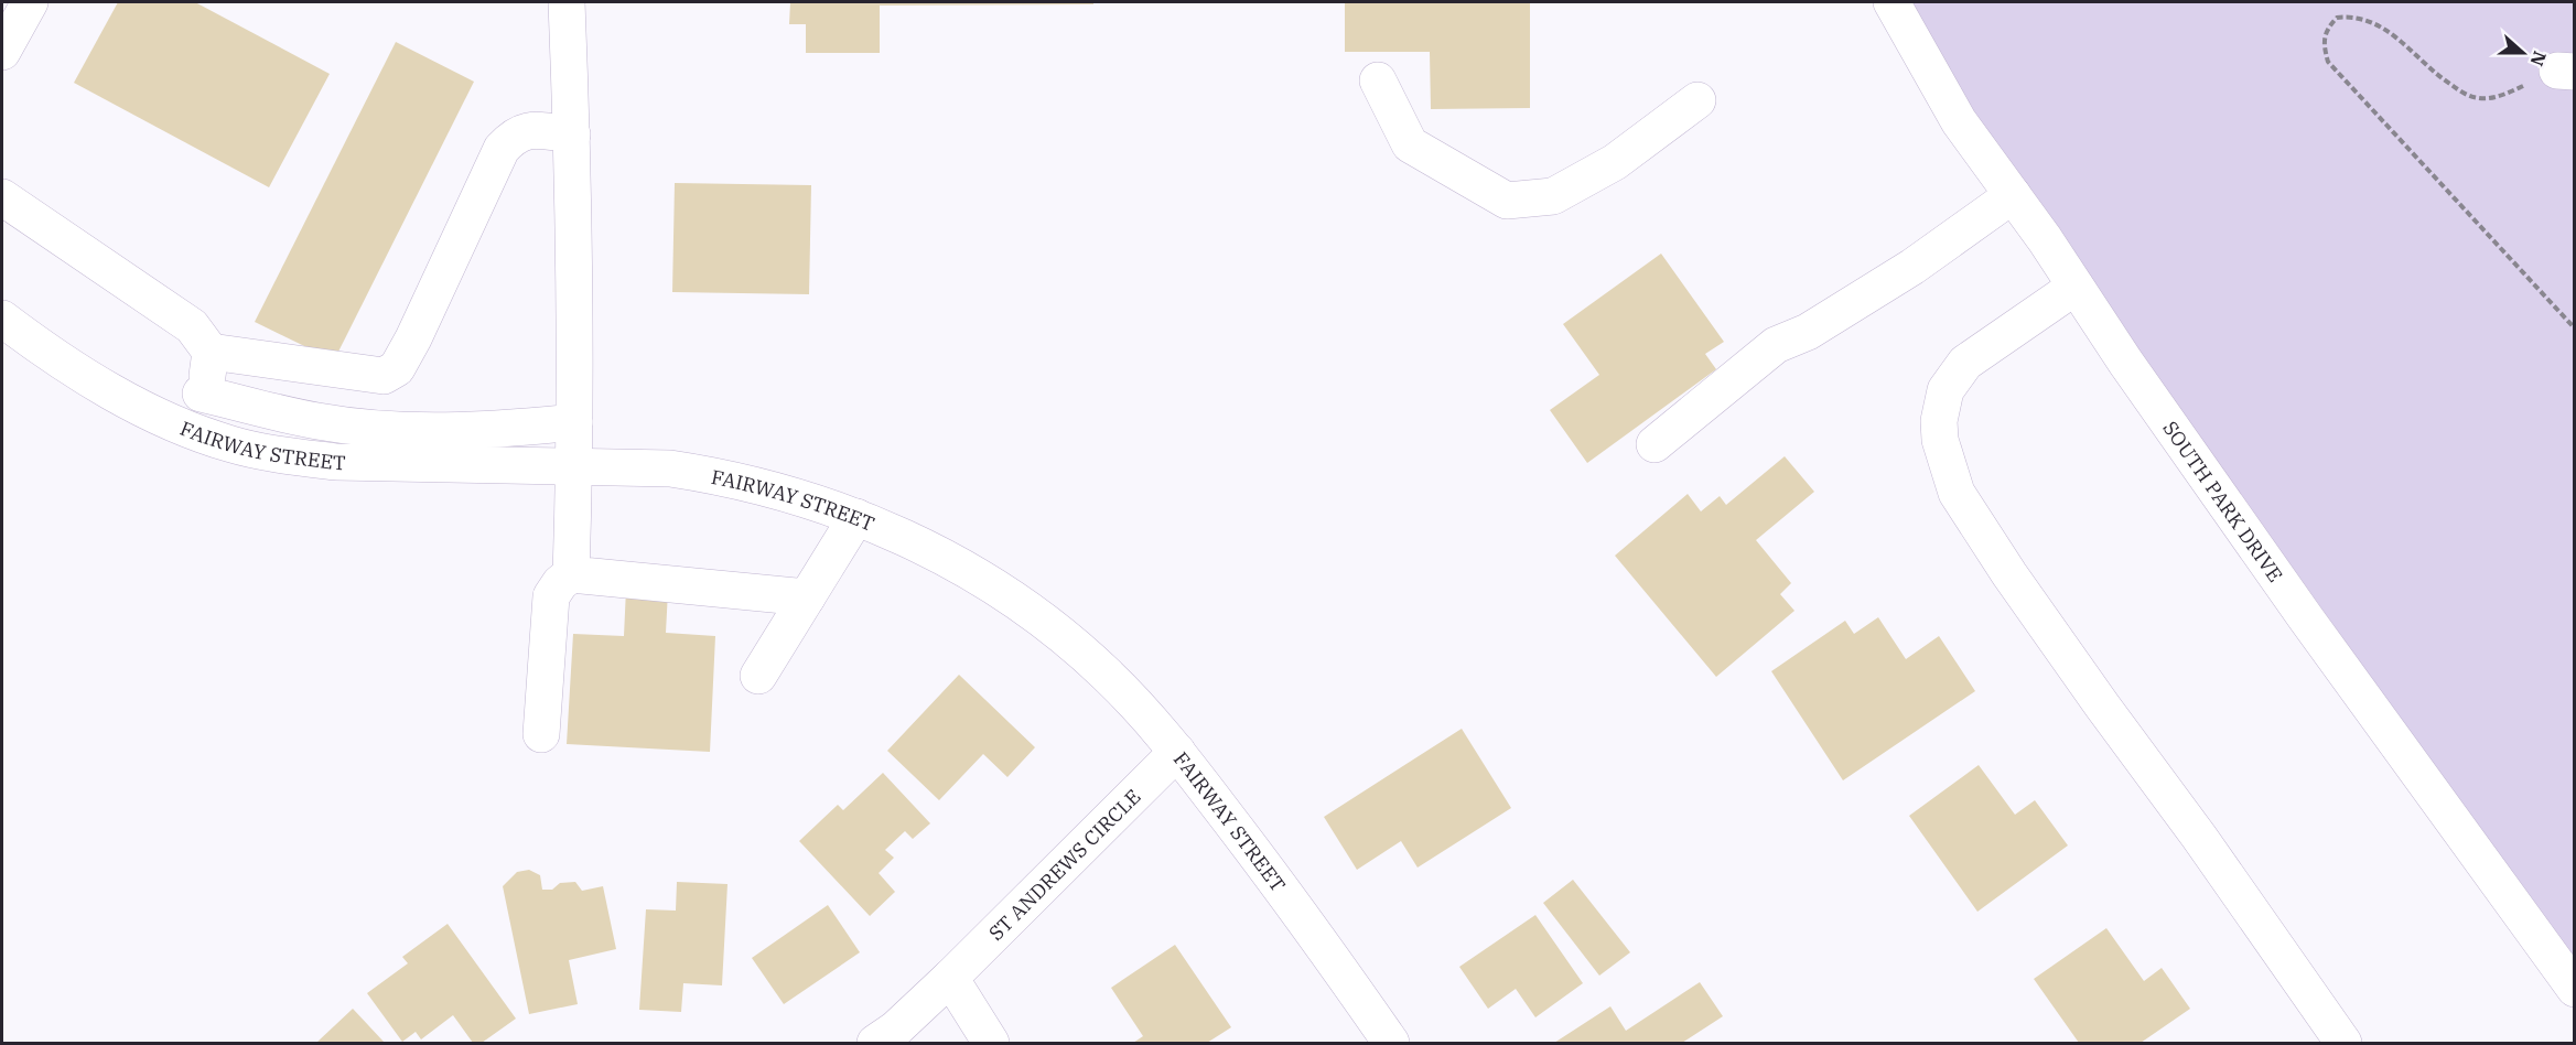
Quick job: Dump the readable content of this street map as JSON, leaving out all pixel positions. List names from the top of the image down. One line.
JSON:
{"streets":{"street":["FAIRWAY STREET","SOUTH PARK DRIVE","ST ANDREWS CIRCLE"]},"crossings":[["FAIRWAY STREET","ST ANDREWS CIRCLE"]],"north":"right"}
